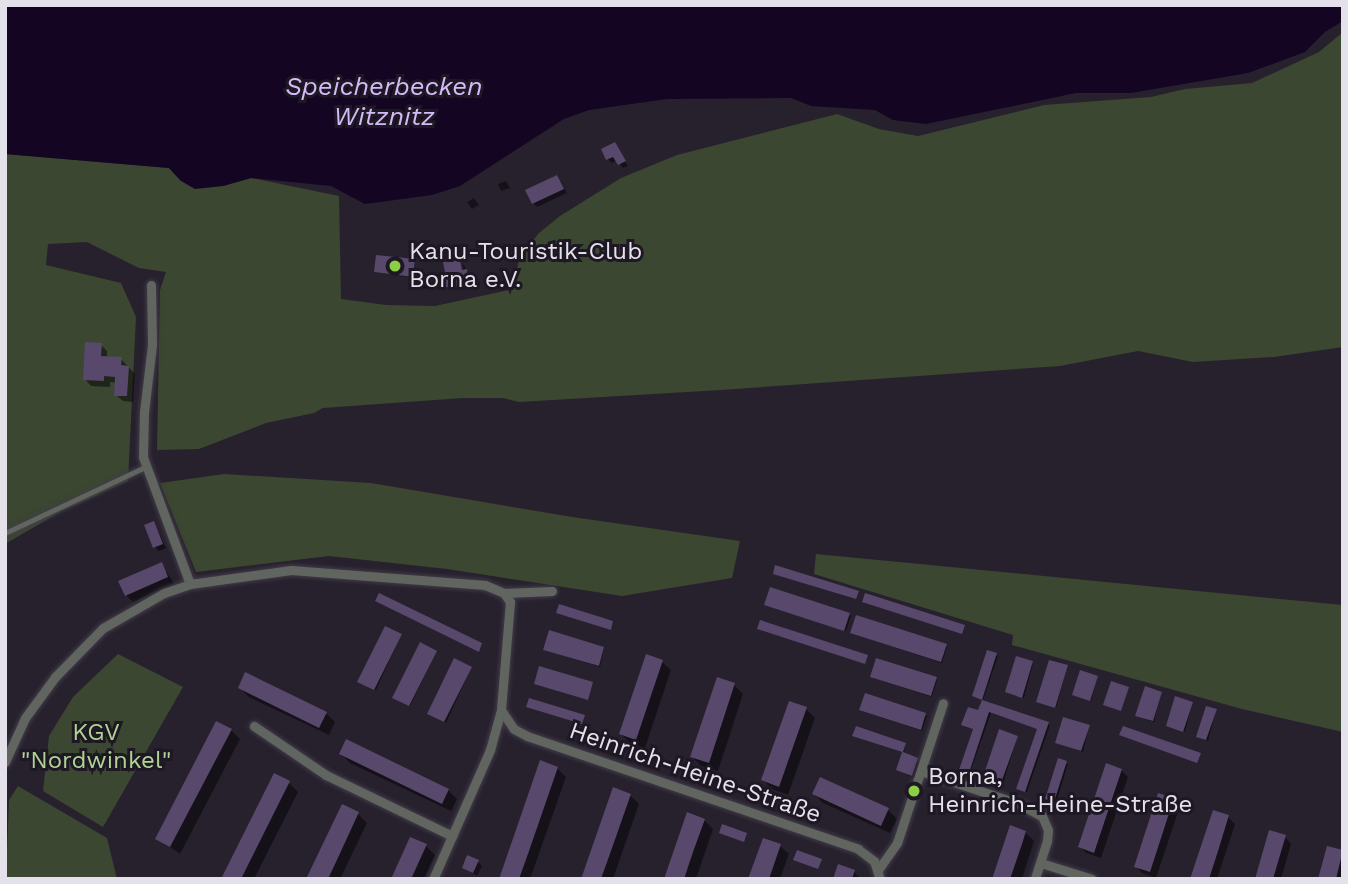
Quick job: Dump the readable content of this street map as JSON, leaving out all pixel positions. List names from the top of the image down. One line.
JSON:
{"streets":{"street":["Heinrich-Heine-Straße"]},"water":["Speicherbecken Witznitz"],"parks":["KGV \"Nordwinkel\""],"places":["Kanu-Touristik-Club Borna e.V.","Borna, Heinrich-Heine-Straße"]}
